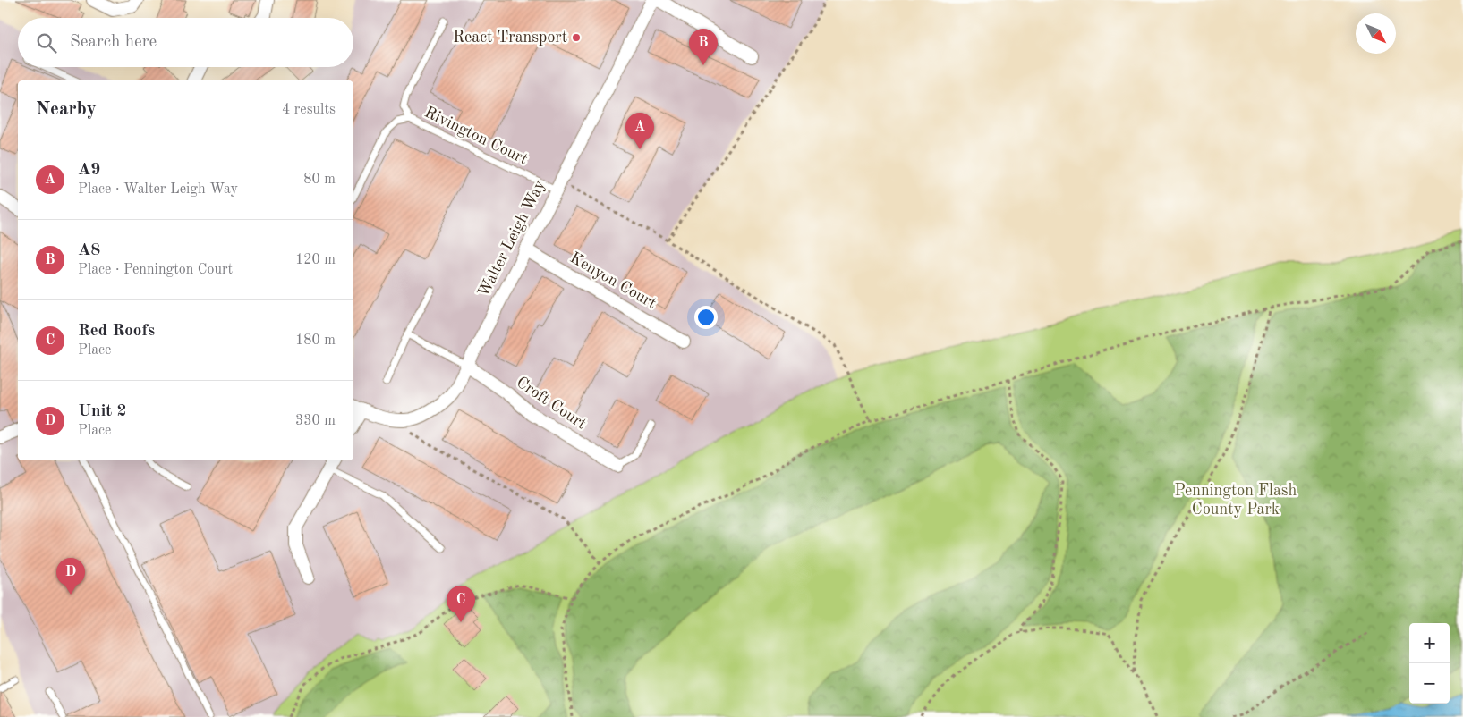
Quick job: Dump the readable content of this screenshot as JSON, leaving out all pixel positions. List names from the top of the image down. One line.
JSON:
{"streets":{"street":["Walter Leigh Way","Kenyon Court","Croft Court"],"lane":["Rivington Court"]},"crossings":[["Rivington Court","Walter Leigh Way"],["Walter Leigh Way","Kenyon Court"],["Walter Leigh Way","Croft Court"]],"parks":["Pennington Flash County Park"],"places":["React Transport"],"north":"bottom right","page":{"search":"Search here","pins":["B","A","D","C"],"heading":["Nearby","4 results"],"list":[{"mark":"A","name":"A9","note":"Place · Walter Leigh Way","value":"80 m"},{"mark":"B","name":"A8","note":"Place · Pennington Court","value":"120 m"},{"mark":"C","name":"Red Roofs","note":"Place","value":"180 m"},{"mark":"D","name":"Unit 2","note":"Place","value":"330 m"}],"map_buttons":["+","−"]}}
